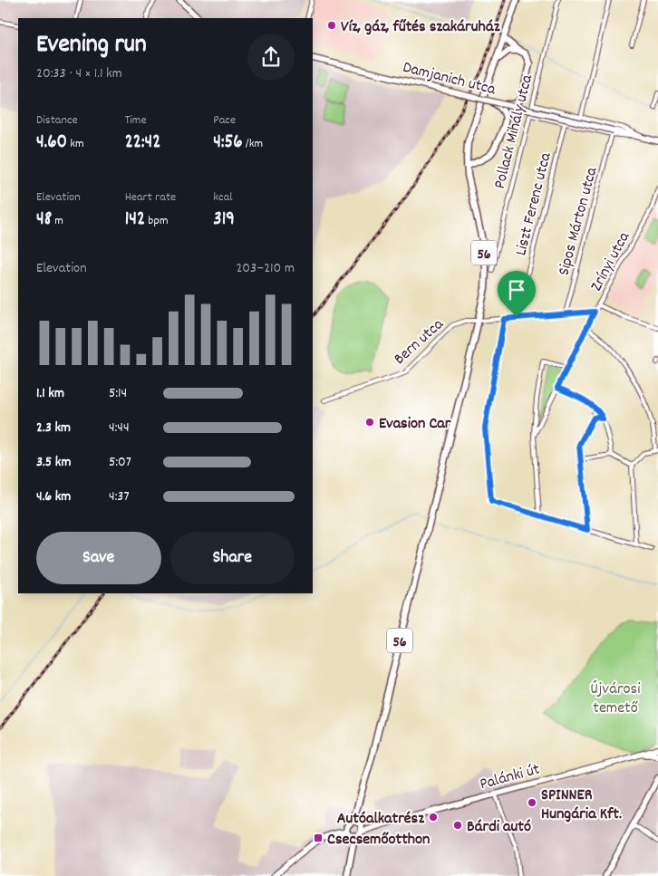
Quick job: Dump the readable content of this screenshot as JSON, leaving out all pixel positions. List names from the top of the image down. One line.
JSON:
{"streets":{"main road":["Pollack Mihály utca","56"],"street":["Damjanich utca","Liszt Ferenc utca","Sipos Márton utca","Zrínyi utca","Bern utca","Palánki út"]},"crossings":[["Damjanich utca","Pollack Mihály utca"],["Damjanich utca","Liszt Ferenc utca"],["Damjanich utca","Sipos Márton utca"],["Pollack Mihály utca","56"],["Pollack Mihály utca","Bern utca"],["Pollack Mihály utca","Palánki út"],["Liszt Ferenc utca","Bern utca"],["Sipos Márton utca","Bern utca"],["56","Palánki út"],["Zrínyi utca","Bern utca"]],"parks":["Újvárosi temető"],"places":{"other":["Víz, gáz, fűtés szakáruház","Evasion Car","SPINNER Hungária Kft.","Autóalkatrész","Bárdi autó"],"transit":["Csecsemőotthon"]},"page":{"heading":["Evening run","20:33 · 4 × 1.1 km"],"stats":[["Distance","4.60 km"],["Time","22:42"],["Pace","4:56 /km"],["Elevation","48 m"],["Heart rate","142 bpm"],["kcal","319"]],"chart":["Elevation","203–210 m"],"list":[{"name":"1.1 km","note":"5:14"},{"name":"2.3 km","note":"4:44"},{"name":"3.5 km","note":"5:07"},{"name":"4.6 km","note":"4:37"}],"buttons":["Save","Share"]}}
